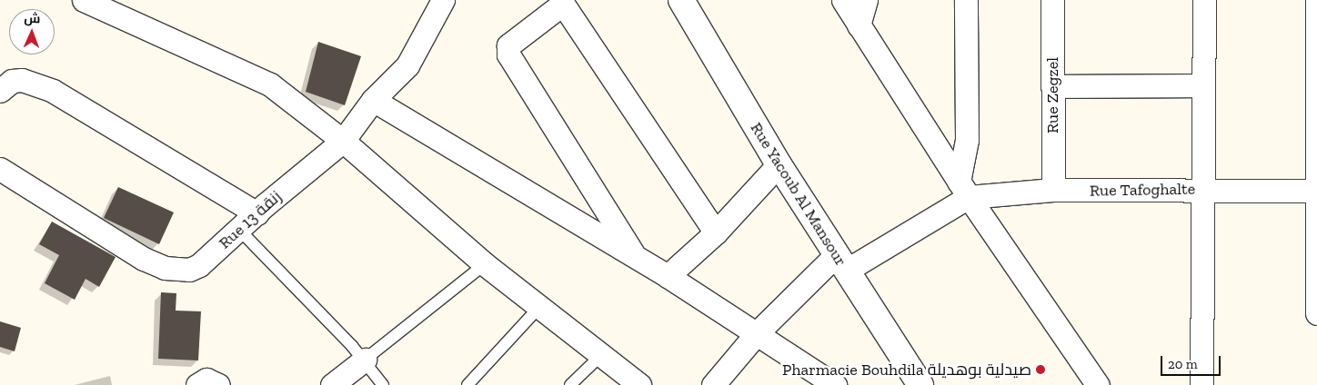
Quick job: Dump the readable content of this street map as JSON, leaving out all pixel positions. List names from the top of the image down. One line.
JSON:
{"streets":{"street":["Rue Zegzel","Rue Tafoghalte","Rue Yacoub Al Mansour","Rue 13 زنقة"]},"crossings":[["Rue Zegzel","Rue Tafoghalte"]],"places":["Pharmacie Bouhdila صيدلية بوهديلة"],"scale_bar":"20 m","north":"top"}
